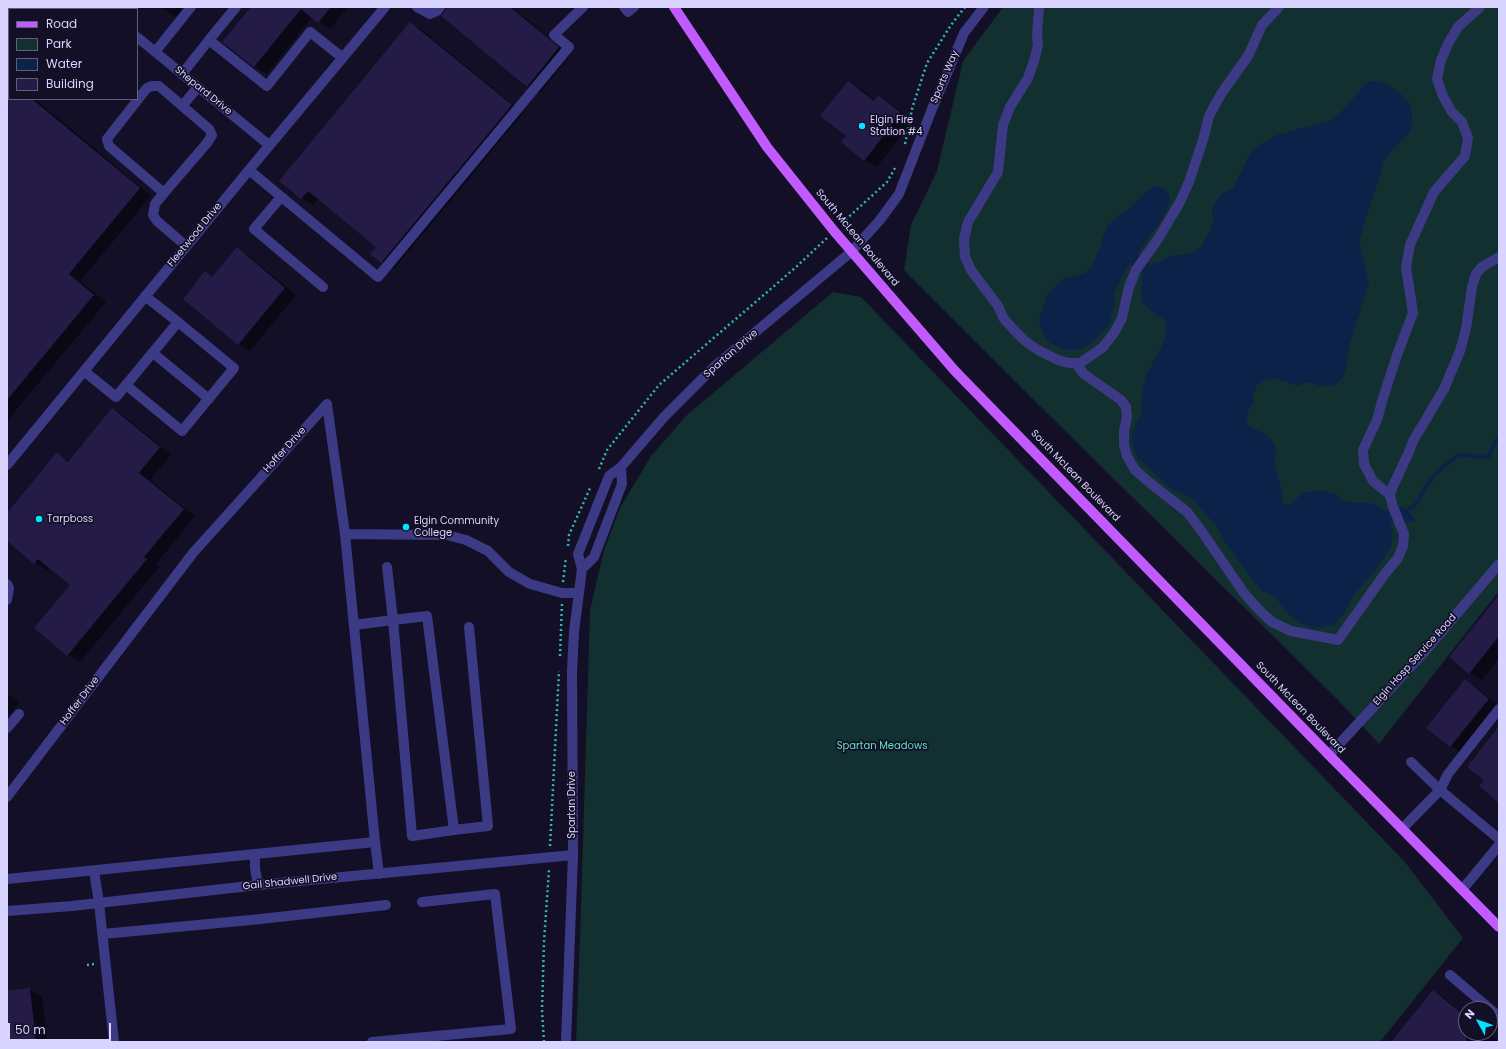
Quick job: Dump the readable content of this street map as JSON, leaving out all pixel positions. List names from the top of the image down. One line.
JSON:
{"streets":{"main road":["South McLean Boulevard"],"street":["Sports Way","Shepard Drive","Fleetwood Drive","Spartan Drive","Hoffer Drive","Elgin Hosp Service Road","Gail Shadwell Drive"]},"crossings":[["Sports Way","South McLean Boulevard"],["Sports Way","Spartan Drive"],["Shepard Drive","Fleetwood Drive"],["South McLean Boulevard","Spartan Drive"],["South McLean Boulevard","Elgin Hosp Service Road"],["Spartan Drive","Gail Shadwell Drive"]],"parks":["Spartan Meadows"],"places":["Elgin Fire Station #4","Tarpboss","Elgin Community College"],"legend":["Road","Park","Water","Building"],"scale_bar":"50 m","north":"top left"}
